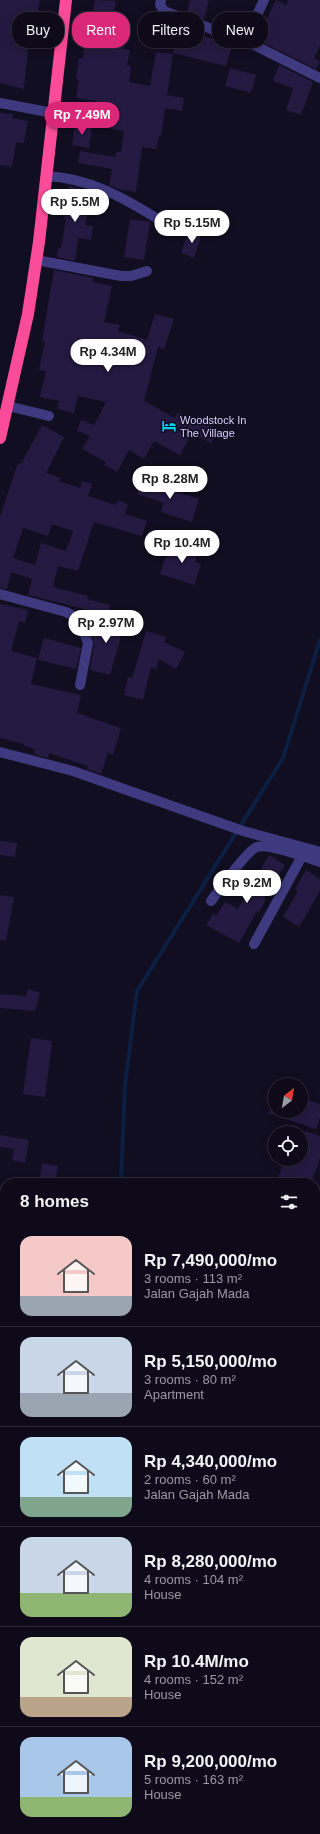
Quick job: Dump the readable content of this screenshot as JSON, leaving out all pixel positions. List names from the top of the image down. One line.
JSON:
{"places":{"hotel":["Woodstock In The Village"]},"north":"top right","page":{"chip":["Buy","Rent","Filters","New"],"price":["Rp 7.49M","Rp 5.5M","Rp 5.15M","Rp 4.34M","Rp 8.28M","Rp 10.4M","Rp 2.97M","Rp 9.2M"],"heading":"8 homes","list":[{"name":"Rp 7,490,000/mo","note":"3 rooms · 113 m² · Jalan Gajah Mada"},{"name":"Rp 5,150,000/mo","note":"3 rooms · 80 m² · Apartment"},{"name":"Rp 4,340,000/mo","note":"2 rooms · 60 m² · Jalan Gajah Mada"},{"name":"Rp 8,280,000/mo","note":"4 rooms · 104 m² · House"},{"name":"Rp 10.4M/mo","note":"4 rooms · 152 m² · House"},{"name":"Rp 9,200,000/mo","note":"5 rooms · 163 m² · House"}]}}
